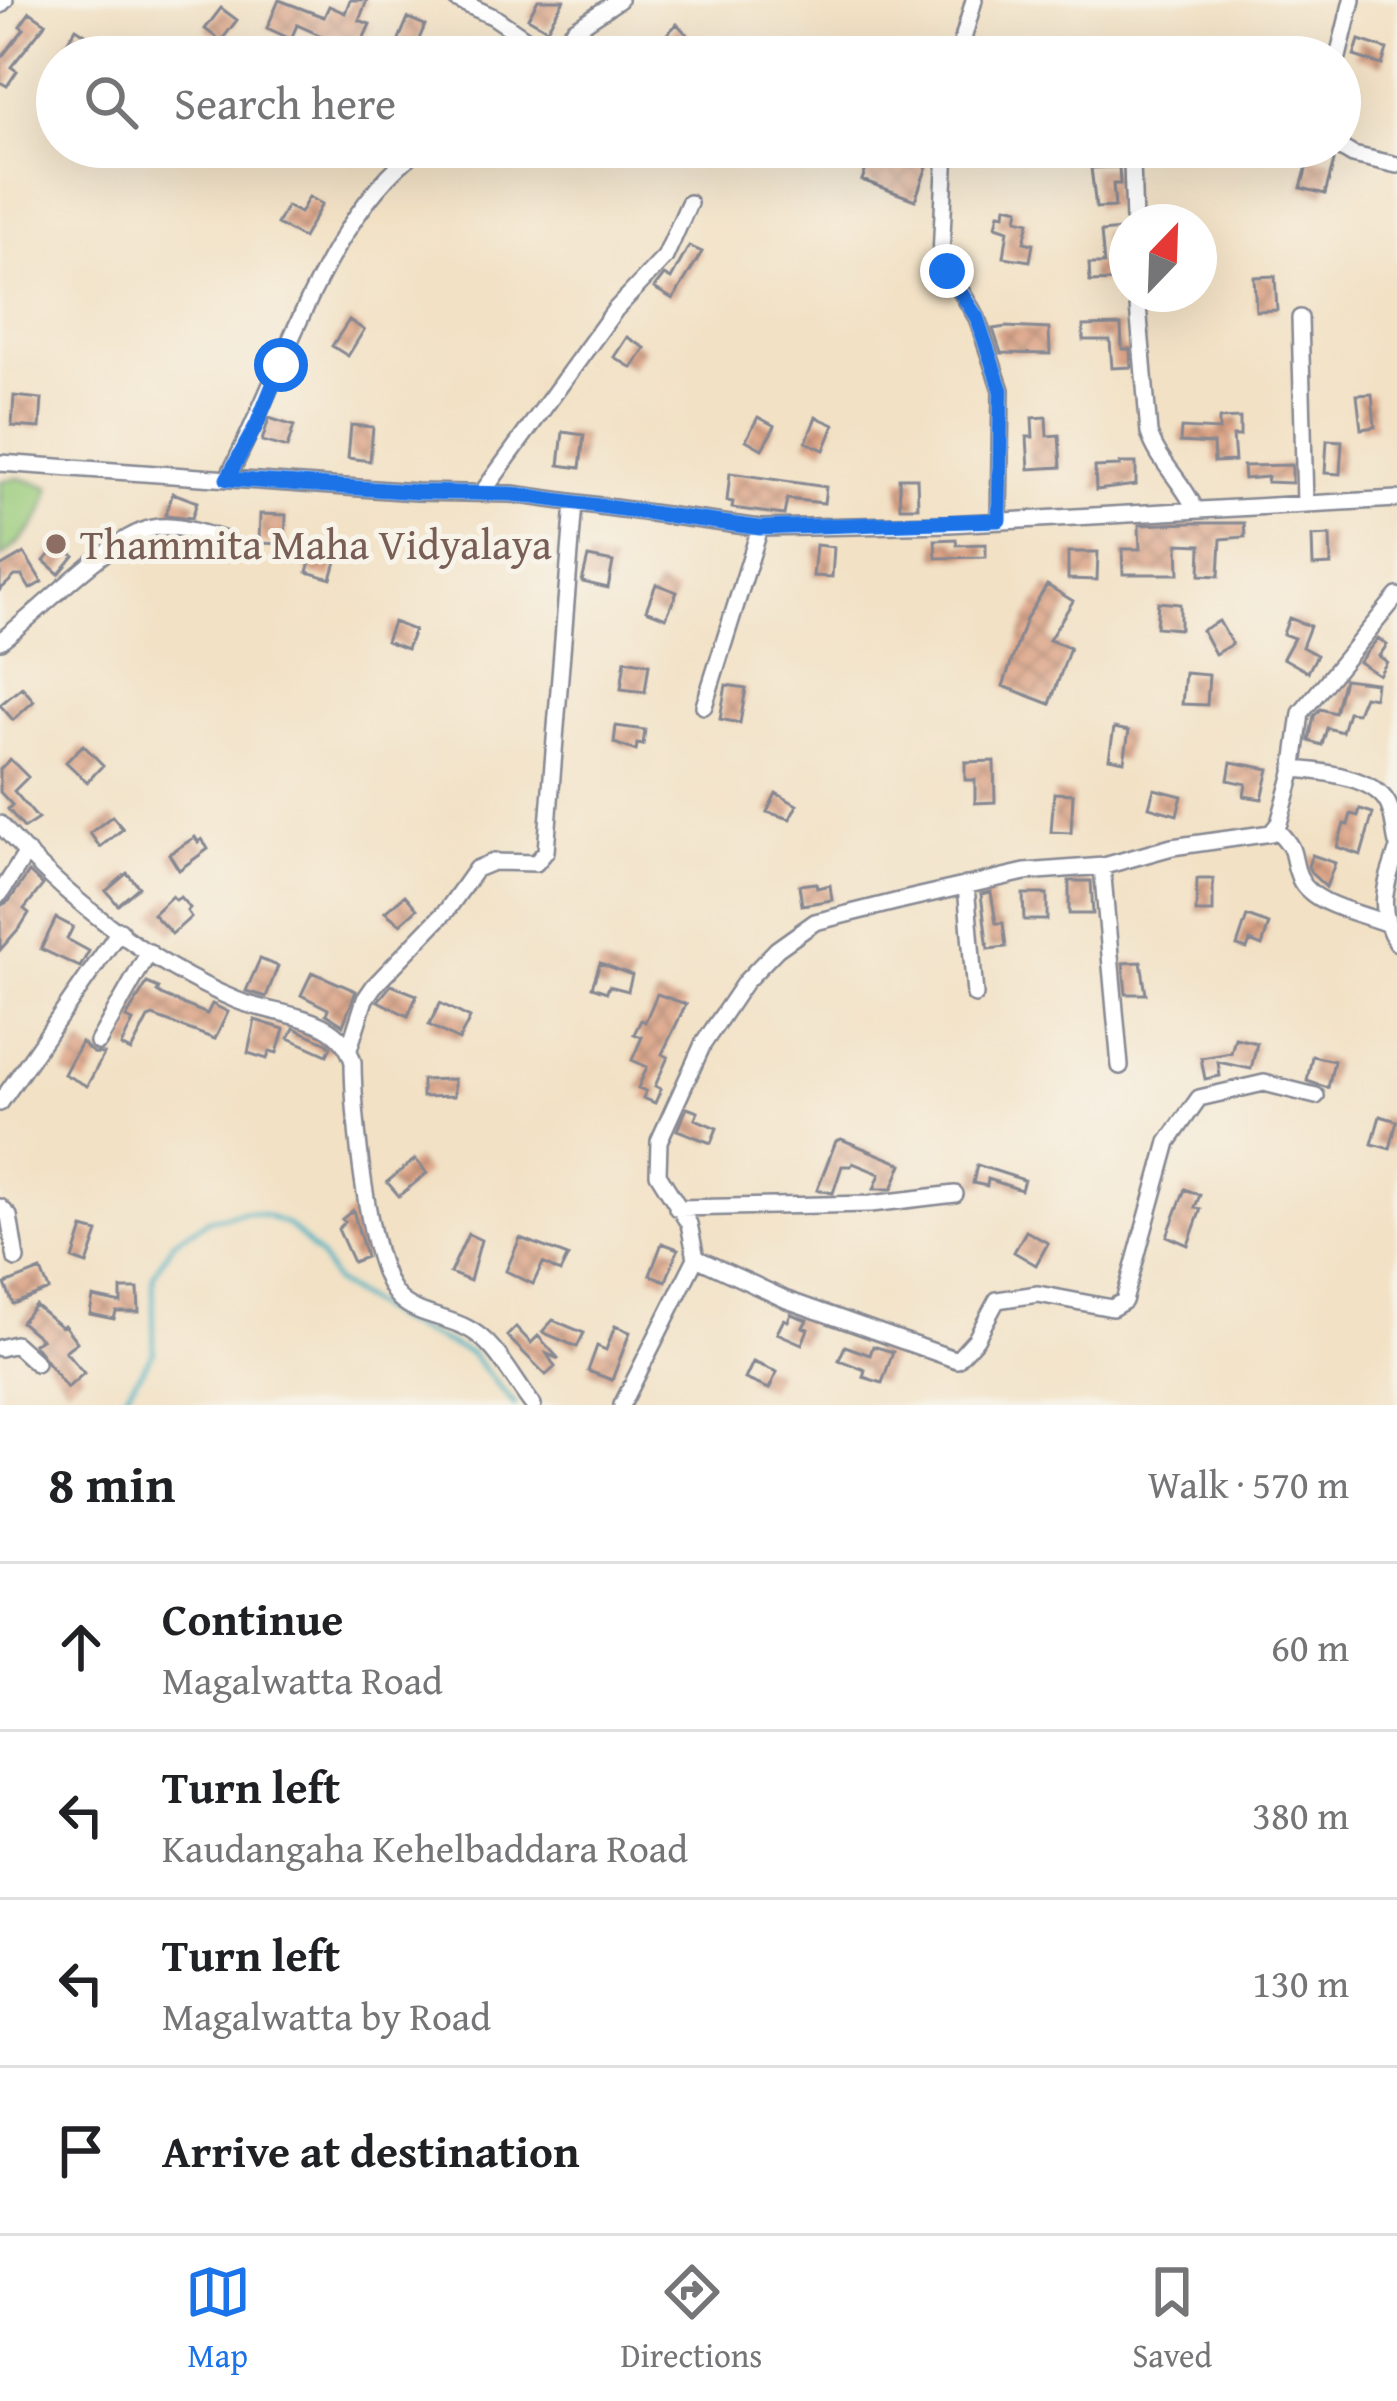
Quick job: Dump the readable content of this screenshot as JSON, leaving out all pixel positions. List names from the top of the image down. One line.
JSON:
{"places":["Thammita Maha Vidyalaya"],"north":"top right","page":{"search":"Search here","heading":["8 min","Walk · 570 m"],"list":[["Continue","Magalwatta Road","60 m"],["Turn left","Kaudangaha Kehelbaddara Road","380 m"],["Turn left","Magalwatta by Road","130 m"],"Arrive at destination"],"nav":["Map","Directions","Saved"]}}
